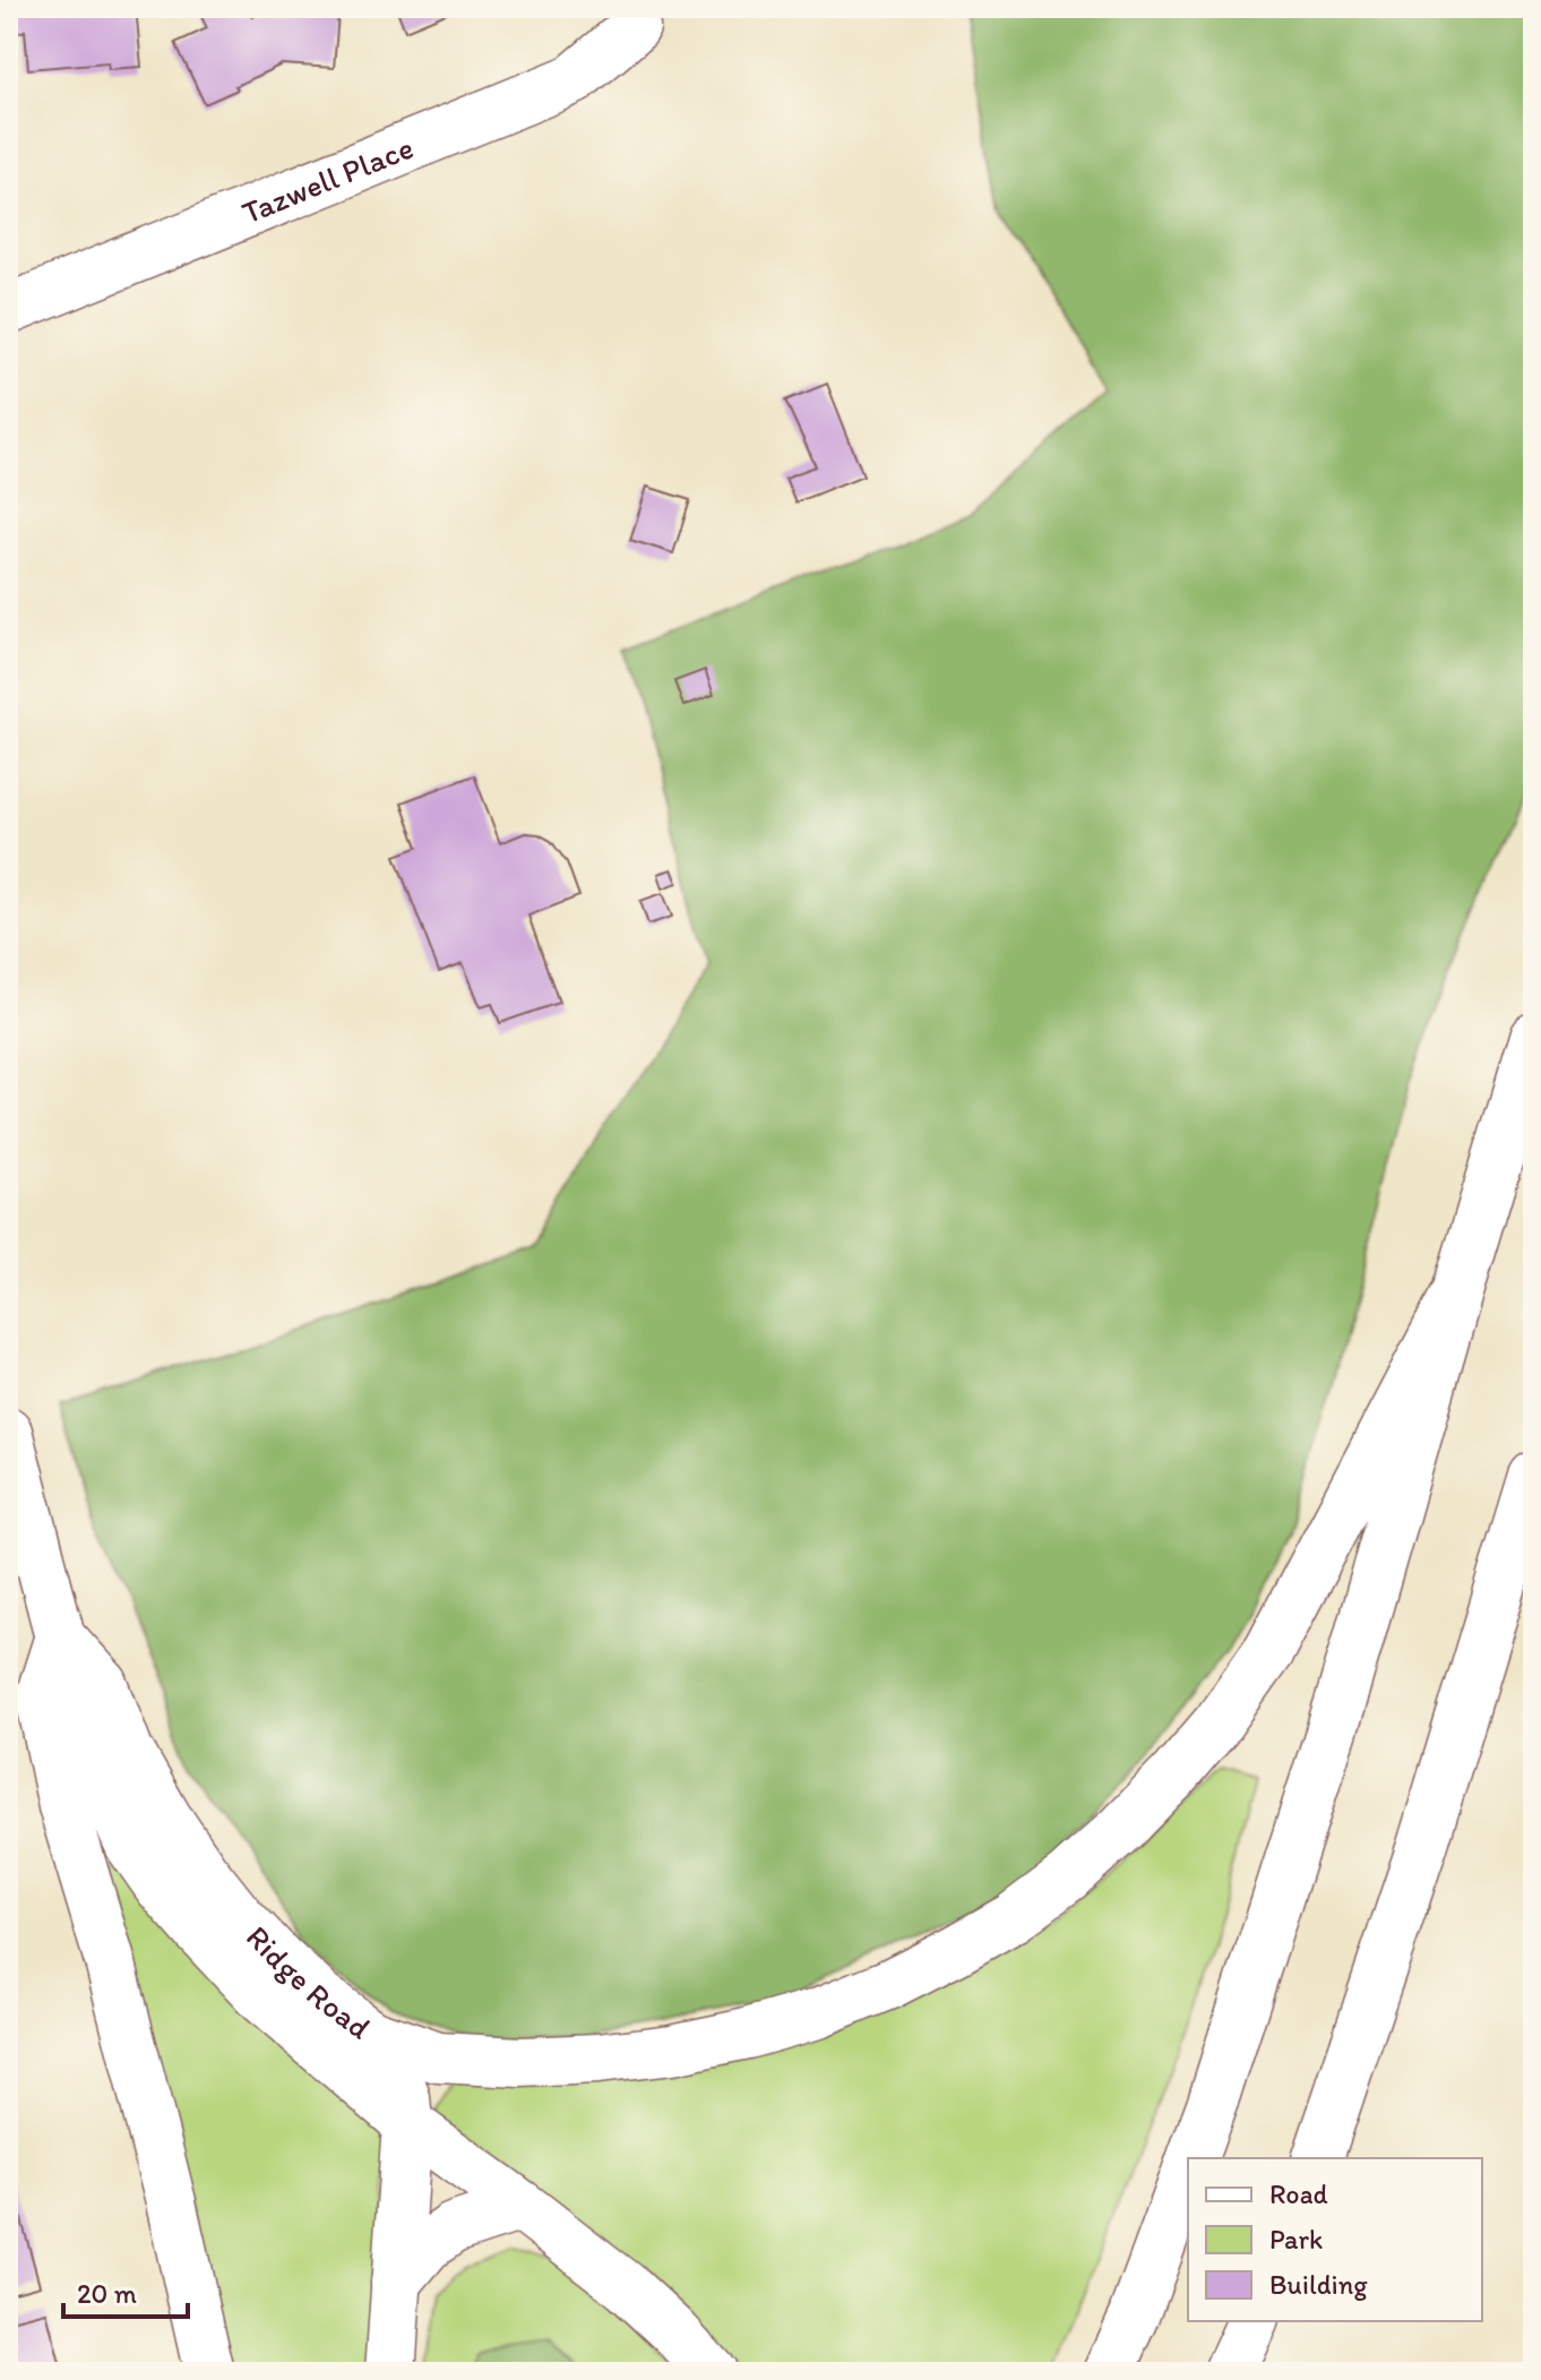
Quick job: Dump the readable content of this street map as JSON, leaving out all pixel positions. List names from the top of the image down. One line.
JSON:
{"streets":{"main road":["Tazwell Place","Ridge Road"]},"legend":["Road","Park","Building"],"scale_bar":"20 m"}
